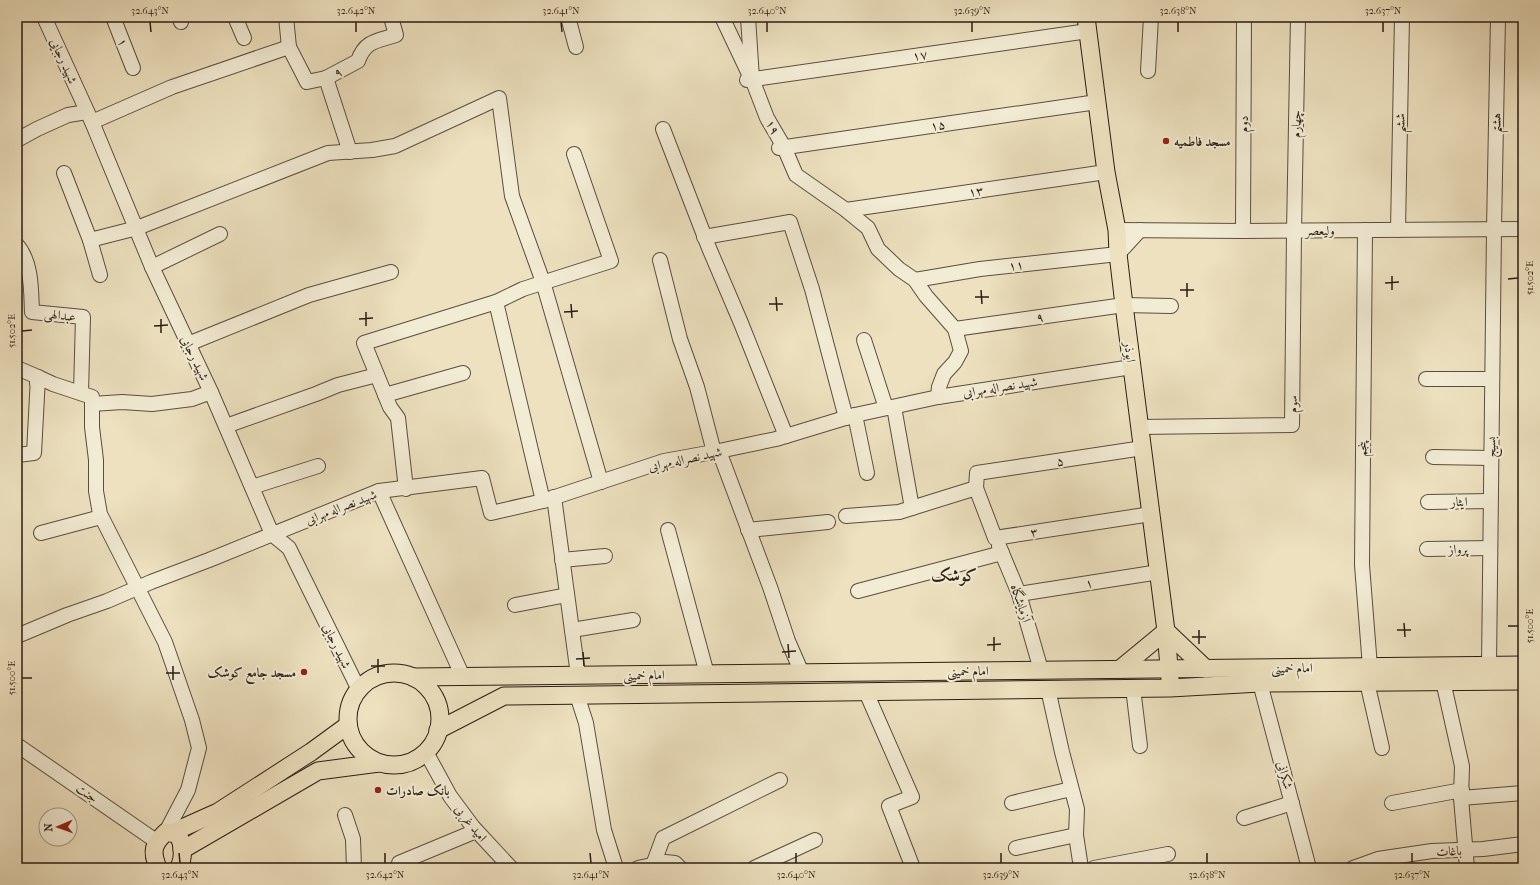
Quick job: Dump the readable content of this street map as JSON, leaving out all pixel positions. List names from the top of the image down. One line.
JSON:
{"streets":{"main road":["ابوذر","امام خمینی"],"street":["۱","۱۷","شهید رجایی","۹","ششم","هشتم","دوم","چهارم","۱۵","۱۹","۱۳","ولیعصر","۱۱","عبدالهی","شهید نصراله مهرابی","سوم","بسیج","پنجم","۵","ایثار","۳","پرواز","آزمایشگاه","شکرانی","جنت","امید غربی","باغات"]},"crossings":[["۱","ابوذر"],["۱","آزمایشگاه"],["۱۷","۱۹"],["۱۷","ابوذر"],["شهید رجایی","شهید نصراله مهرابی"],["شهید رجایی","امام خمینی"],["شهید رجایی","امید غربی"],["۹","ابوذر"],["ششم","ولیعصر"],["هشتم","ولیعصر"],["هشتم","بسیج"],["دوم","ولیعصر"],["چهارم","ولیعصر"],["چهارم","سوم"],["۱۵","۱۹"],["۱۵","ابوذر"],["۱۹","۱۳"],["۱۹","۱۱"],["۱۳","ابوذر"],["ولیعصر","ابوذر"],["ولیعصر","سوم"],["ولیعصر","بسیج"],["ولیعصر","پنجم"],["۱۱","ابوذر"],["ابوذر","شهید نصراله مهرابی"],["ابوذر","سوم"],["ابوذر","۵"],["ابوذر","۳"],["ابوذر","امام خمینی"],["بسیج","ایثار"],["بسیج","پرواز"],["بسیج","امام خمینی"],["پنجم","امام خمینی"],["۳","آزمایشگاه"],["آزمایشگاه","امام خمینی"],["امام خمینی","شکرانی"],["امام خمینی","امید غربی"]],"districts":["کوشک"],"places":["مسجد فاطمیه","مسجد جامع کوشک","بانک صادرات"],"north":"left","coordinates":["32.643°N","32.642°N","32.641°N","32.640°N","32.639°N","32.638°N","32.637°N","51.502°E","51.500°E"]}
